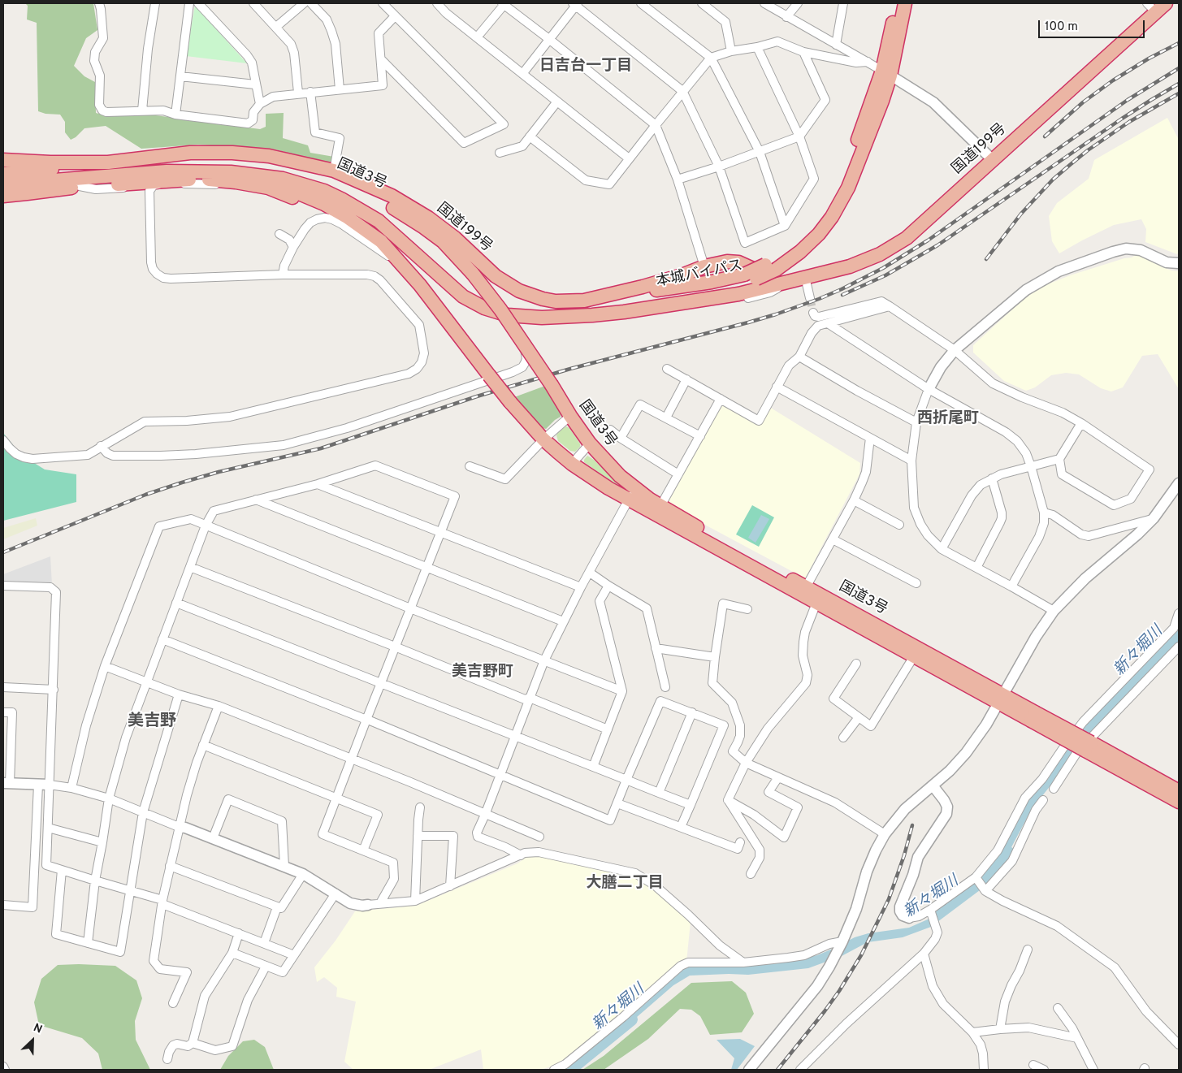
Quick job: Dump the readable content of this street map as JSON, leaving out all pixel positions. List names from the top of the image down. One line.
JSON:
{"streets":{"highway":["国道199号","国道3号","本城バイパス"]},"crossings":[["国道199号","国道3号"],["国道199号","本城バイパス"]],"districts":["日吉台一丁目","西折尾町","美吉野町","美吉野","大膳二丁目"],"water":["新々堀川"],"scale_bar":"100 m","north":"top right"}
